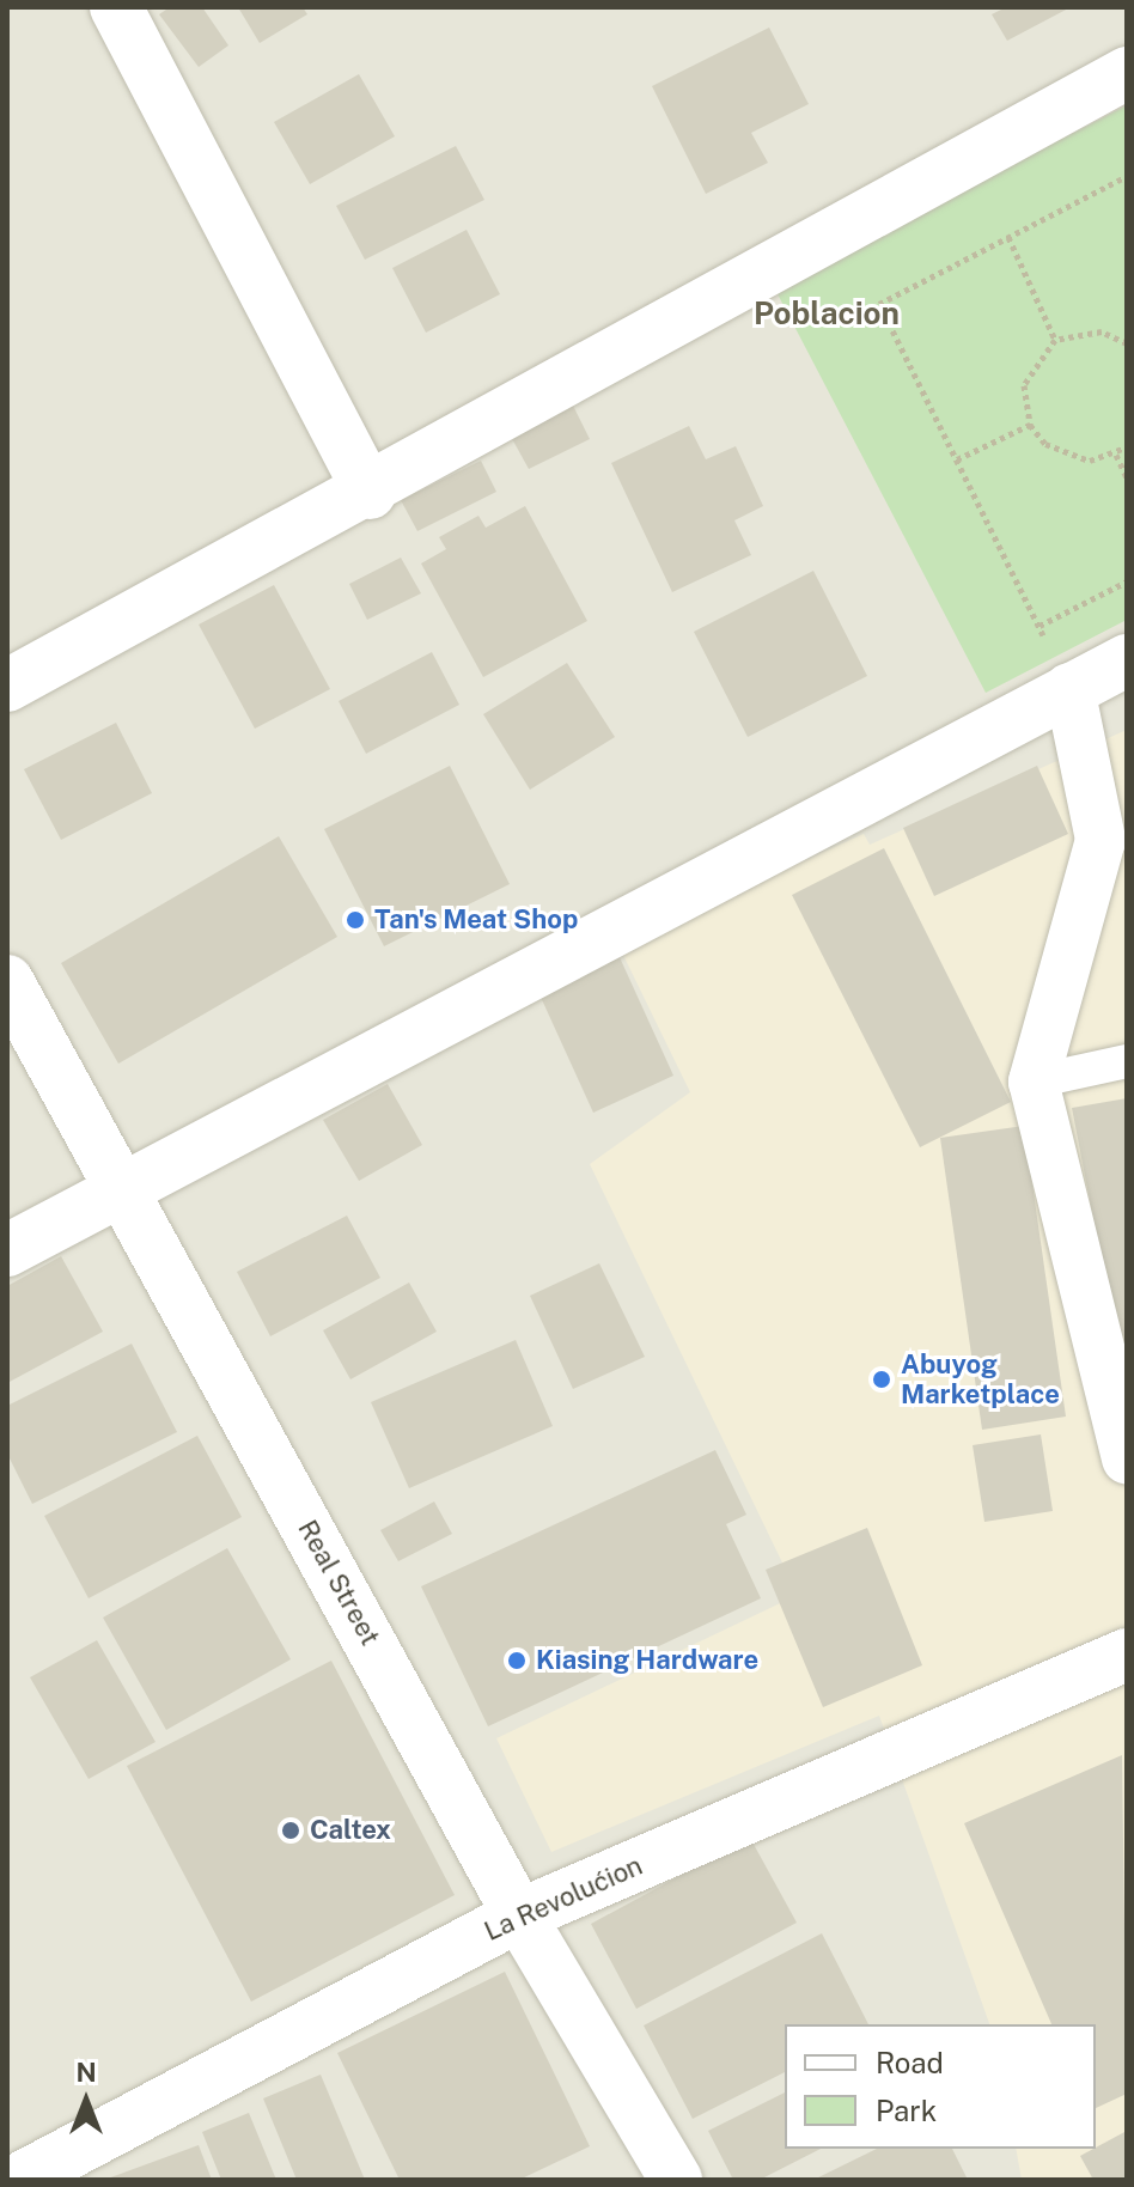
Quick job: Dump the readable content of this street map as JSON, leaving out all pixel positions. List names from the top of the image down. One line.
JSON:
{"streets":{"street":["Real Street","La Revolućion"]},"crossings":[["Real Street","La Revolućion"]],"districts":["Poblacion"],"places":["Tan's Meat Shop","Abuyog Marketplace","Kiasing Hardware","Caltex"],"legend":["Road","Park"],"north":"top"}
